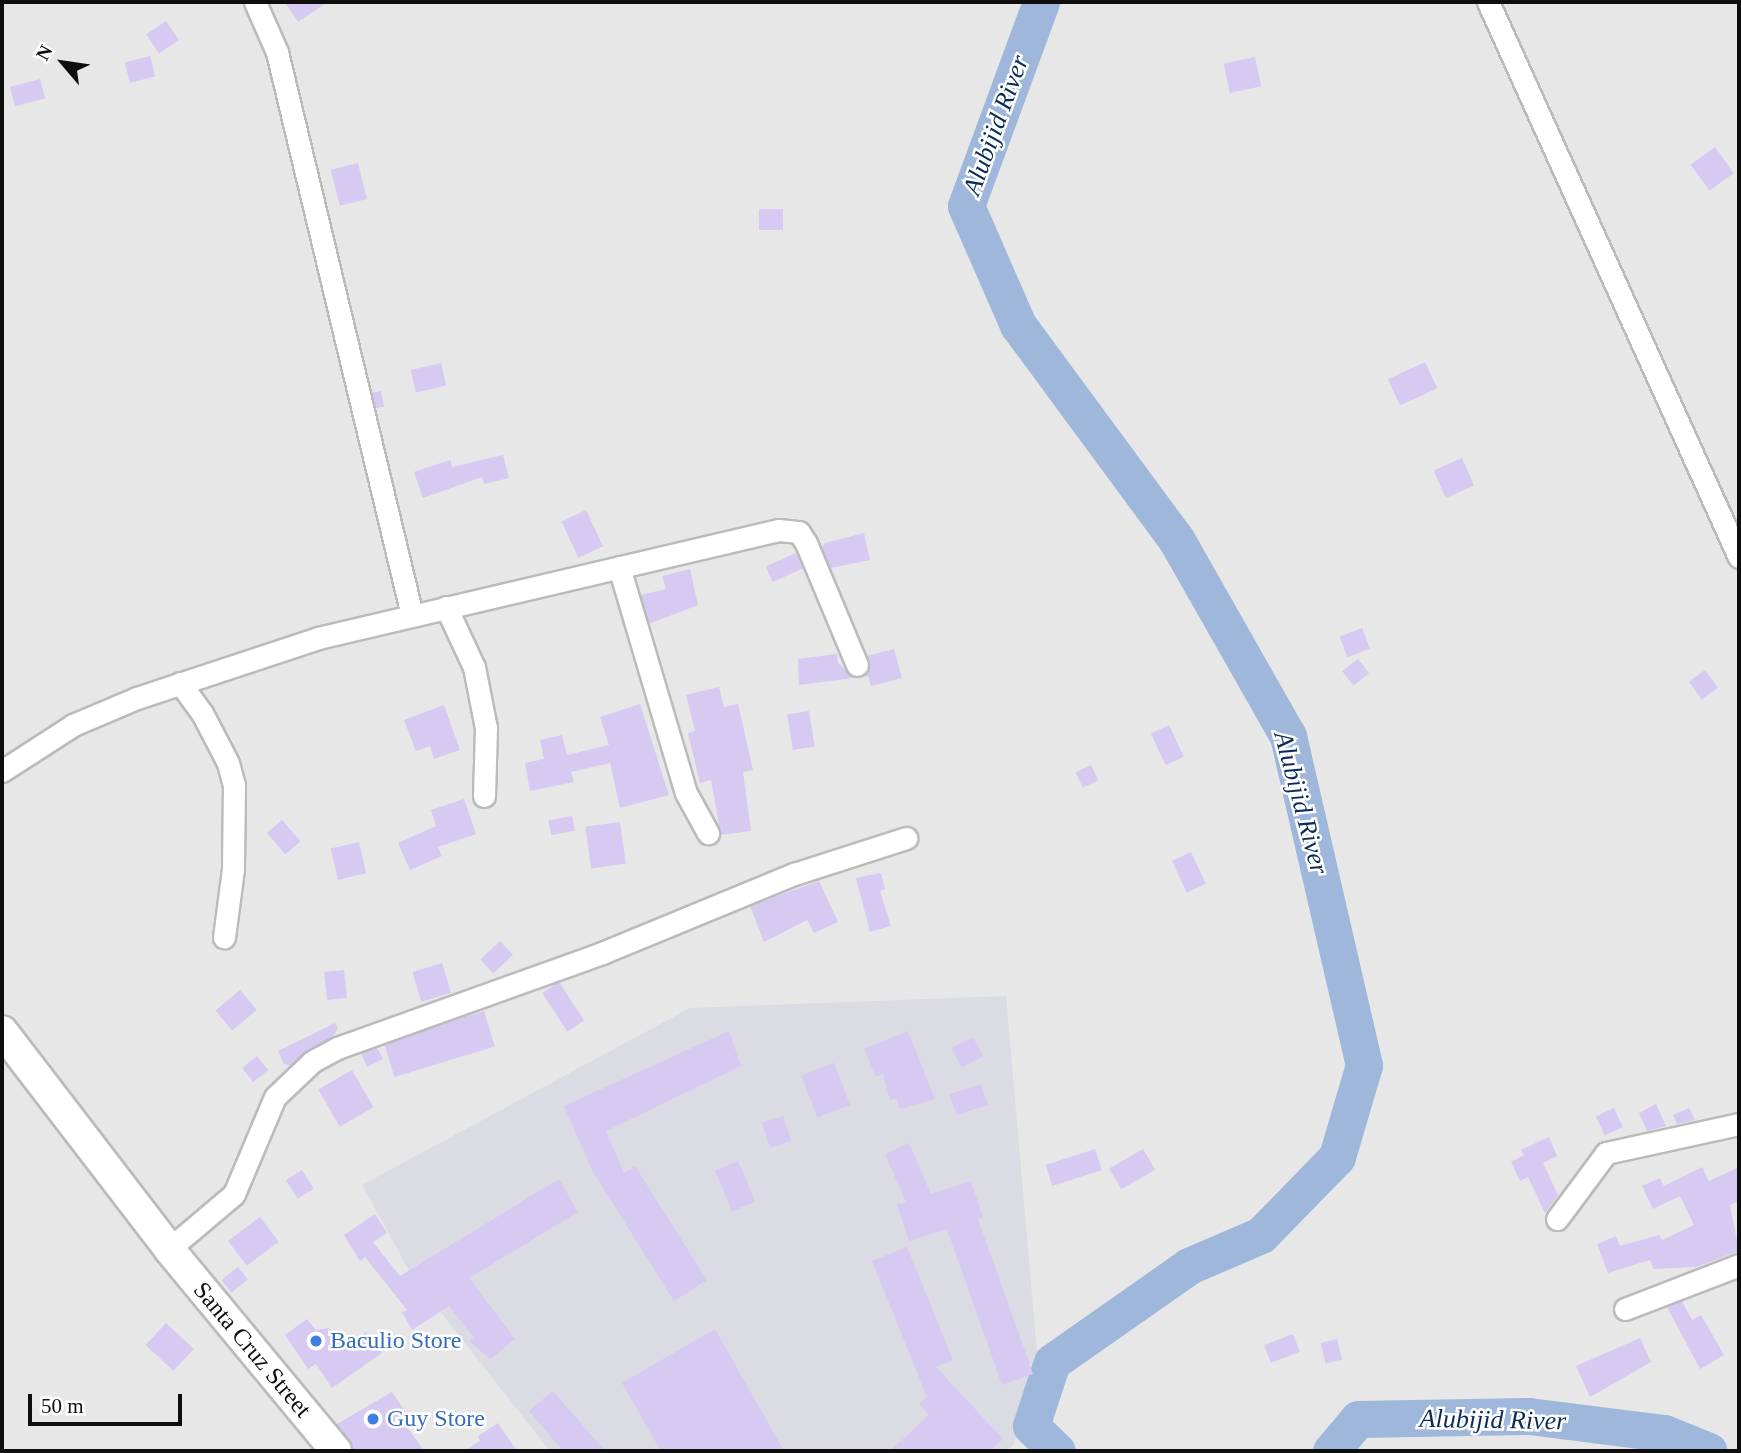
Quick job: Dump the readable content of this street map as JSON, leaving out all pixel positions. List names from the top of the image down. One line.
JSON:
{"streets":{"street":["Santa Cruz Street"]},"water":["Alubijid River"],"places":["Baculio Store","Guy Store"],"scale_bar":"50 m","north":"top left"}
